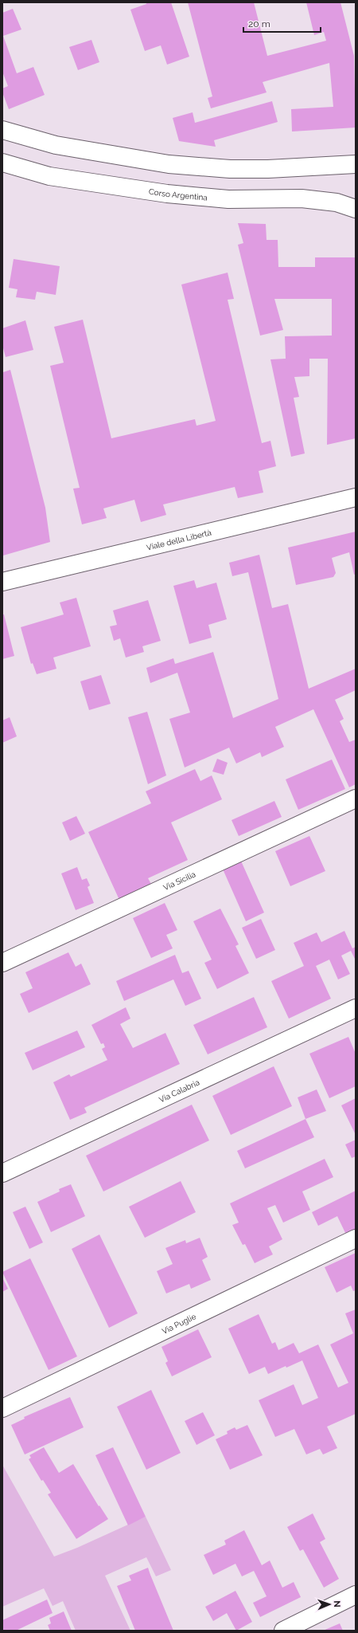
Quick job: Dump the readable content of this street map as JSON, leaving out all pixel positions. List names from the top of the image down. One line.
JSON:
{"streets":{"street":["Corso Argentina","Viale della Libertà","Via Sicilia","Via Calabria","Via Puglie"]},"scale_bar":"20 m","north":"right"}
